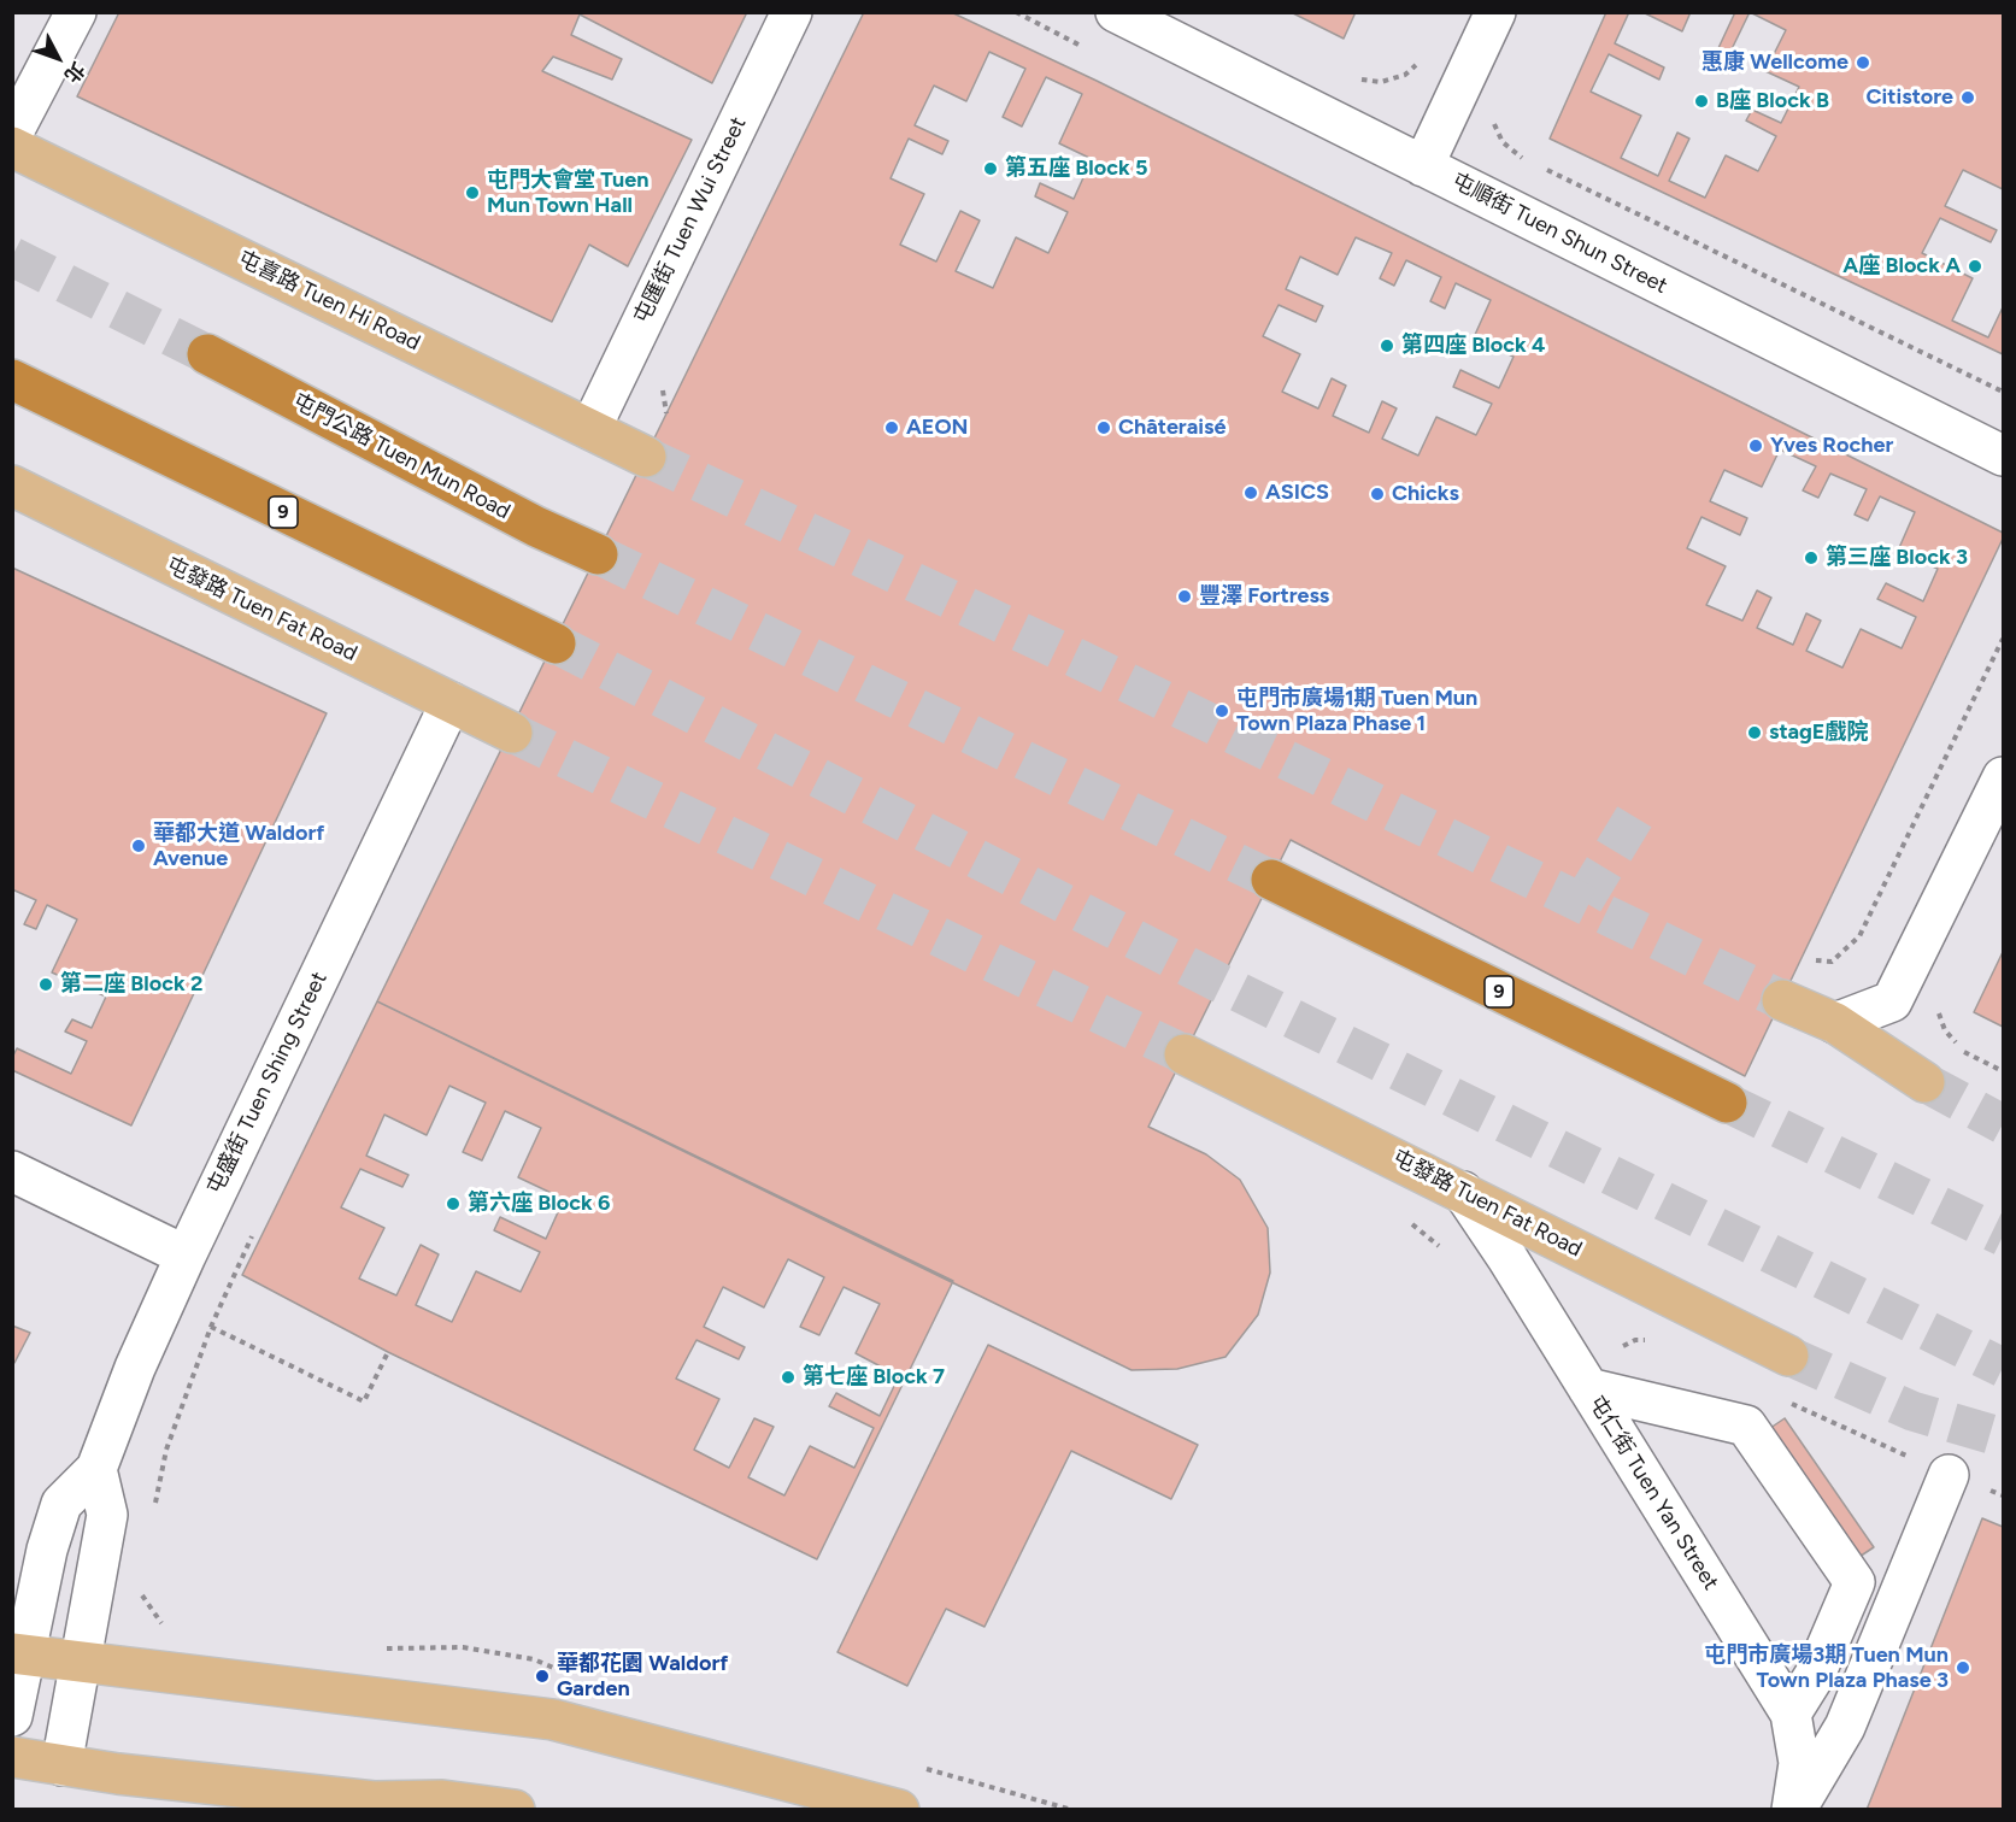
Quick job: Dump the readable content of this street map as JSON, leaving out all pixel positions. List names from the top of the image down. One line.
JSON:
{"streets":{"highway":["屯門公路 Tuen Mun Road","9"],"main road":["屯喜路 Tuen Hi Road","屯發路 Tuen Fat Road"],"street":["屯匯街 Tuen Wui Street","屯順街 Tuen Shun Street","屯盛街 Tuen Shing Street","屯仁街 Tuen Yan Street"]},"crossings":[["屯匯街 Tuen Wui Street","屯喜路 Tuen Hi Road"],["屯發路 Tuen Fat Road","屯盛街 Tuen Shing Street"],["屯發路 Tuen Fat Road","屯仁街 Tuen Yan Street"]],"places":["惠康 Wellcome","Citistore","B座 Block B","第五座 Block 5","屯門大會堂 Tuen Mun Town Hall","A座 Block A","第四座 Block 4","AEON","Châteraisé","Yves Rocher","ASICS","Chicks","第三座 Block 3","豐澤 Fortress","屯門市廣場1期 Tuen Mun Town Plaza Phase 1","stagE戲院","華都大道 Waldorf Avenue","第二座 Block 2","第六座 Block 6","第七座 Block 7","屯門市廣場3期 Tuen Mun Town Plaza Phase 3","華都花園 Waldorf Garden"],"north":"bottom right"}
